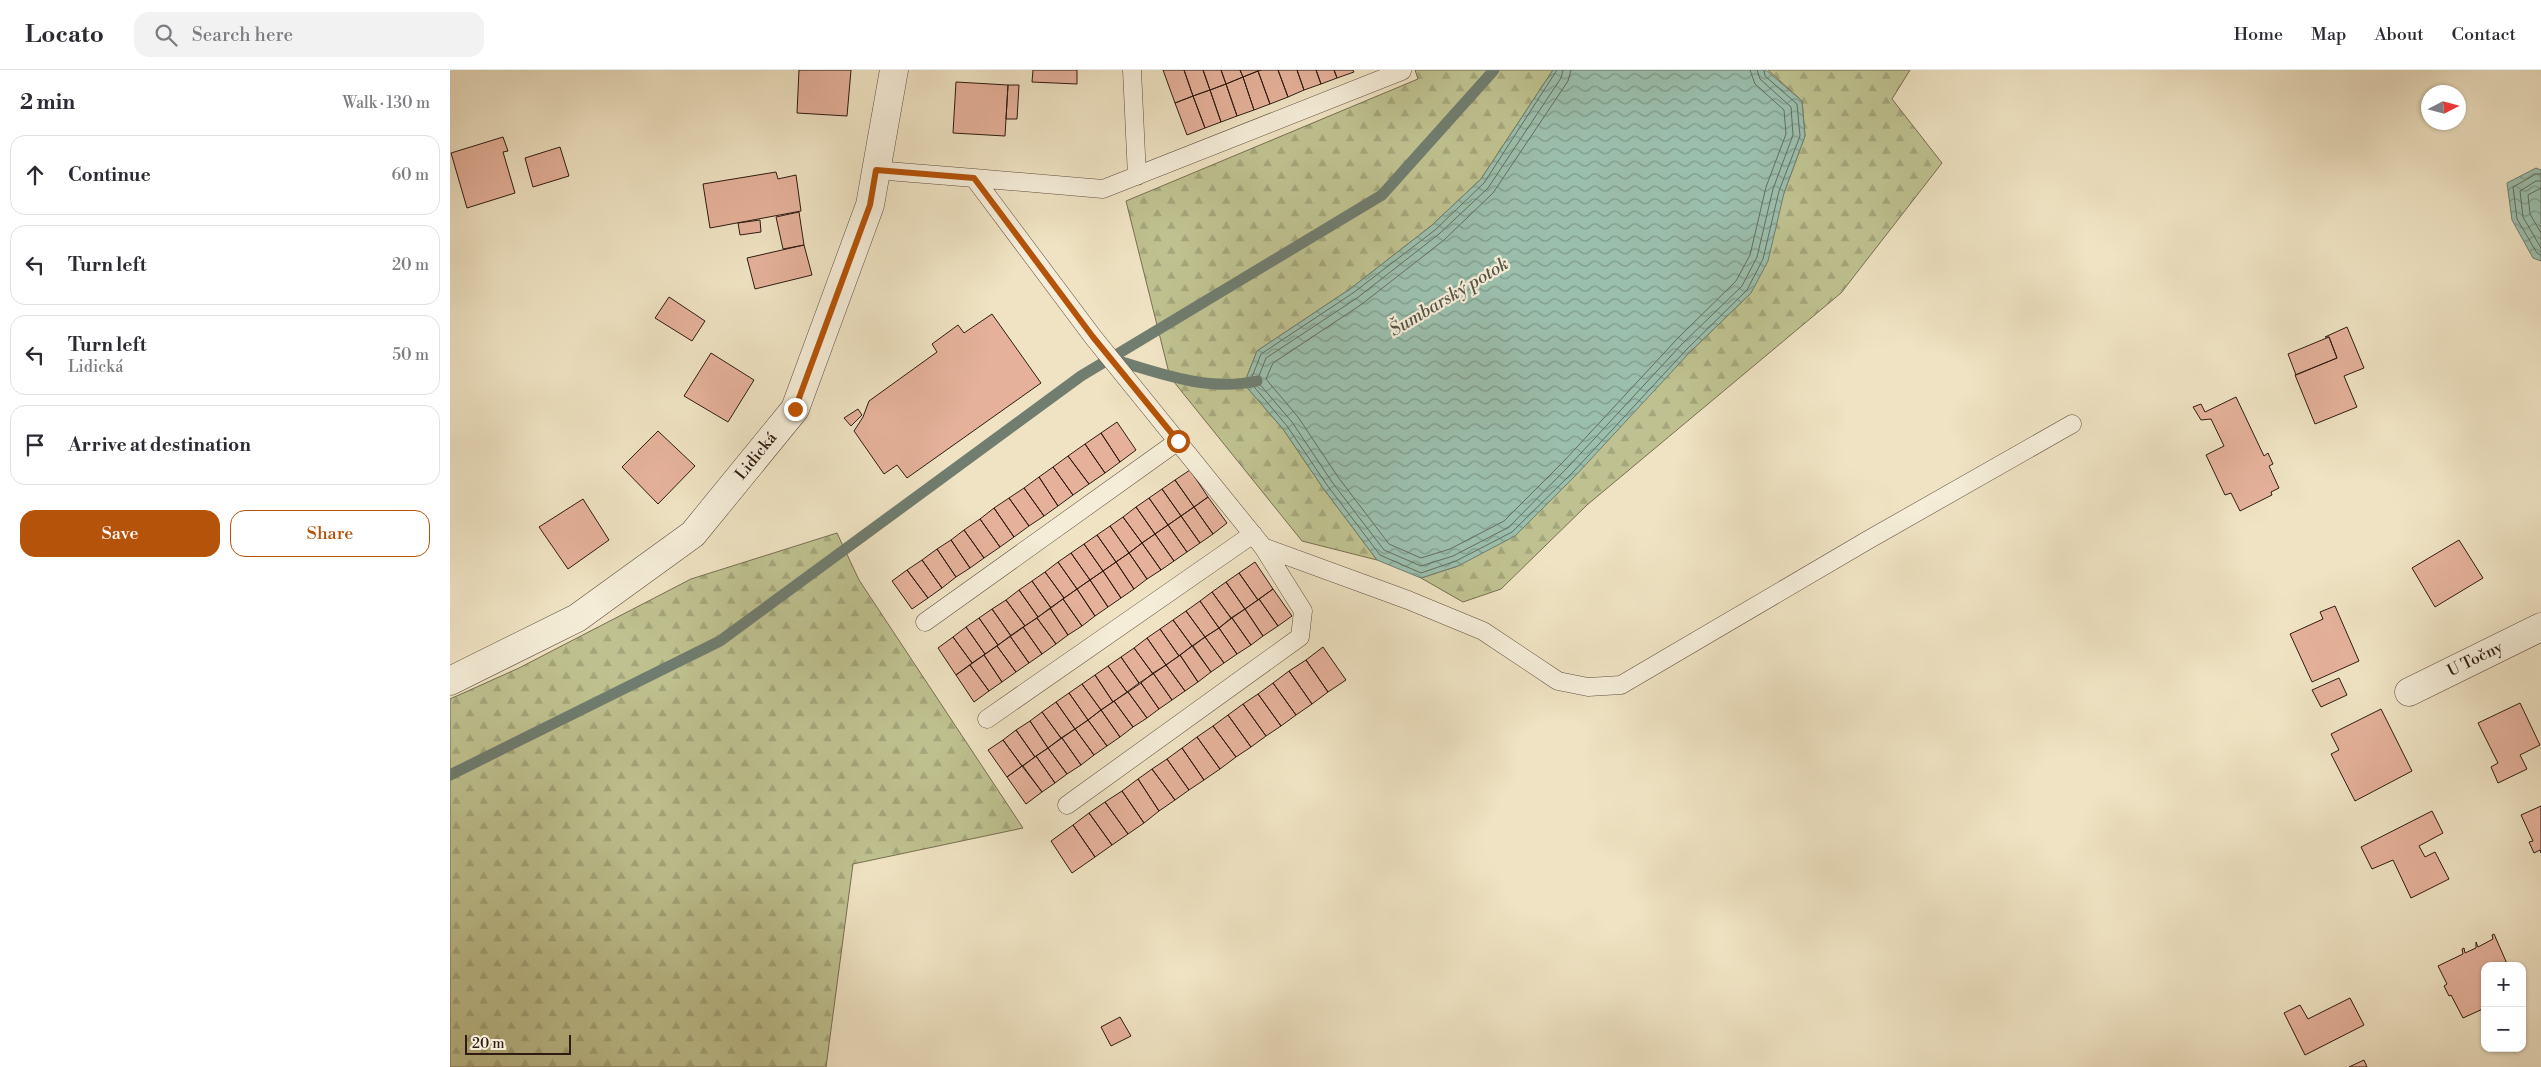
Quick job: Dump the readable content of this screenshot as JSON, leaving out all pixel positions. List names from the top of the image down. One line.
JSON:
{"streets":{"street":["Lidická","U Točny"]},"water":["Šumbarský potok"],"scale_bar":"20 m","north":"right","page":{"header":"Locato","search":"Search here","nav":["Home","Map","About","Contact"],"heading":["2 min","Walk · 130 m"],"list":[["Continue","60 m"],["Turn left","20 m"],["Turn left","Lidická","50 m"],"Arrive at destination"],"buttons":["Save","Share"],"map_buttons":["+","−"],"scale":"20 m"}}
